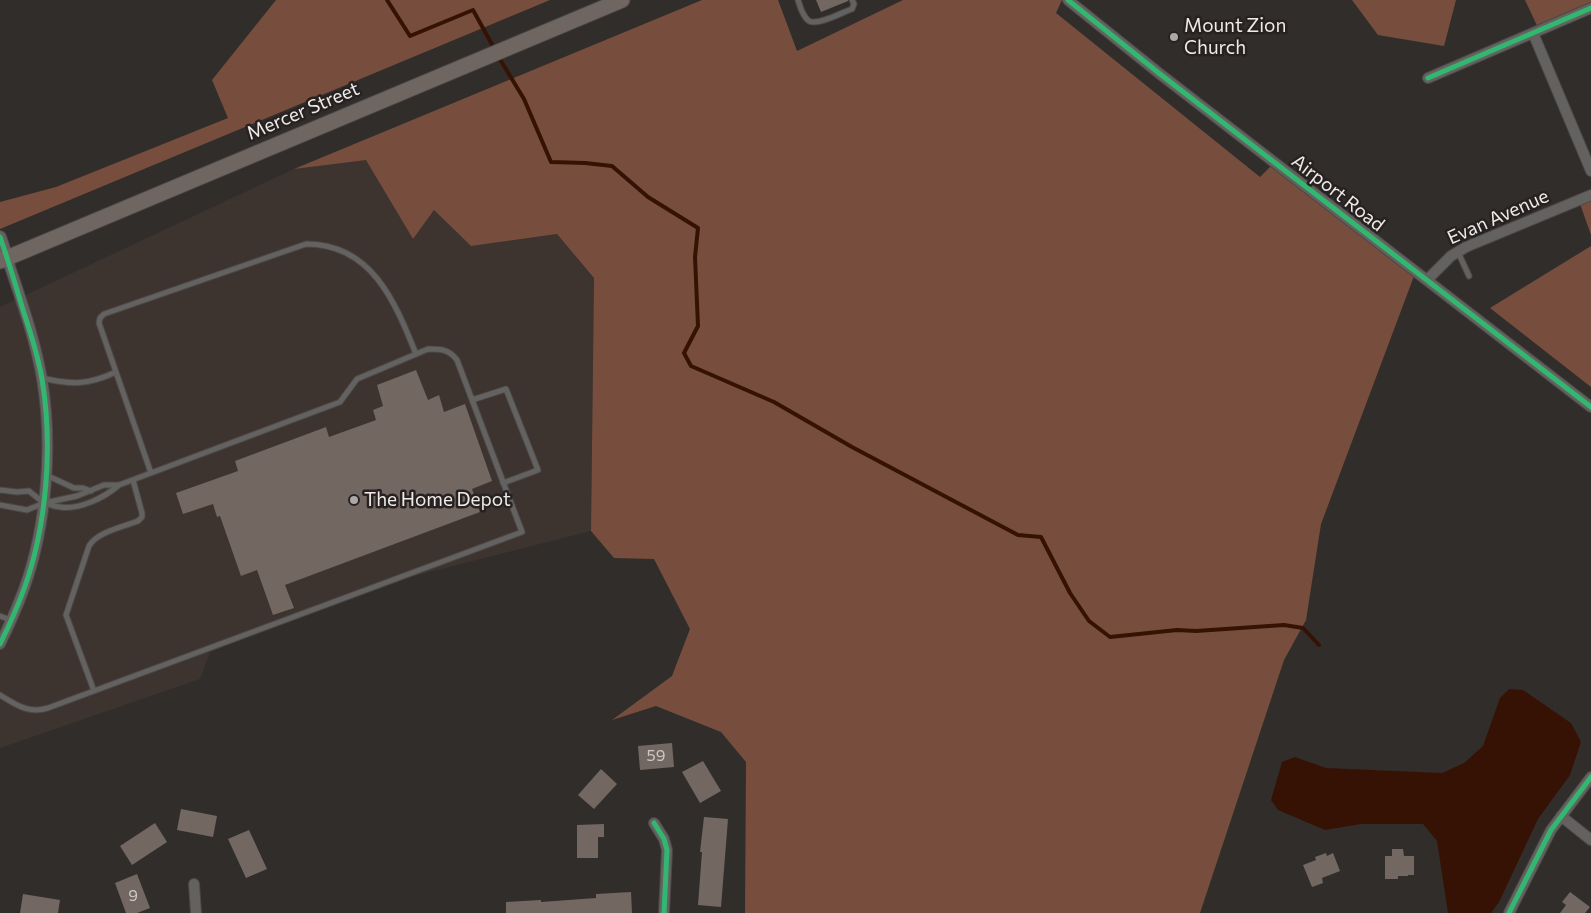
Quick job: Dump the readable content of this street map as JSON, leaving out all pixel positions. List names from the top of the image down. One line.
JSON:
{"streets":{"main road":["Mercer Street"],"street":["Airport Road","Evan Avenue"]},"crossings":[["Airport Road","Evan Avenue"]],"places":["Mount Zion Church","The Home Depot"],"house_numbers":["59","9"]}
